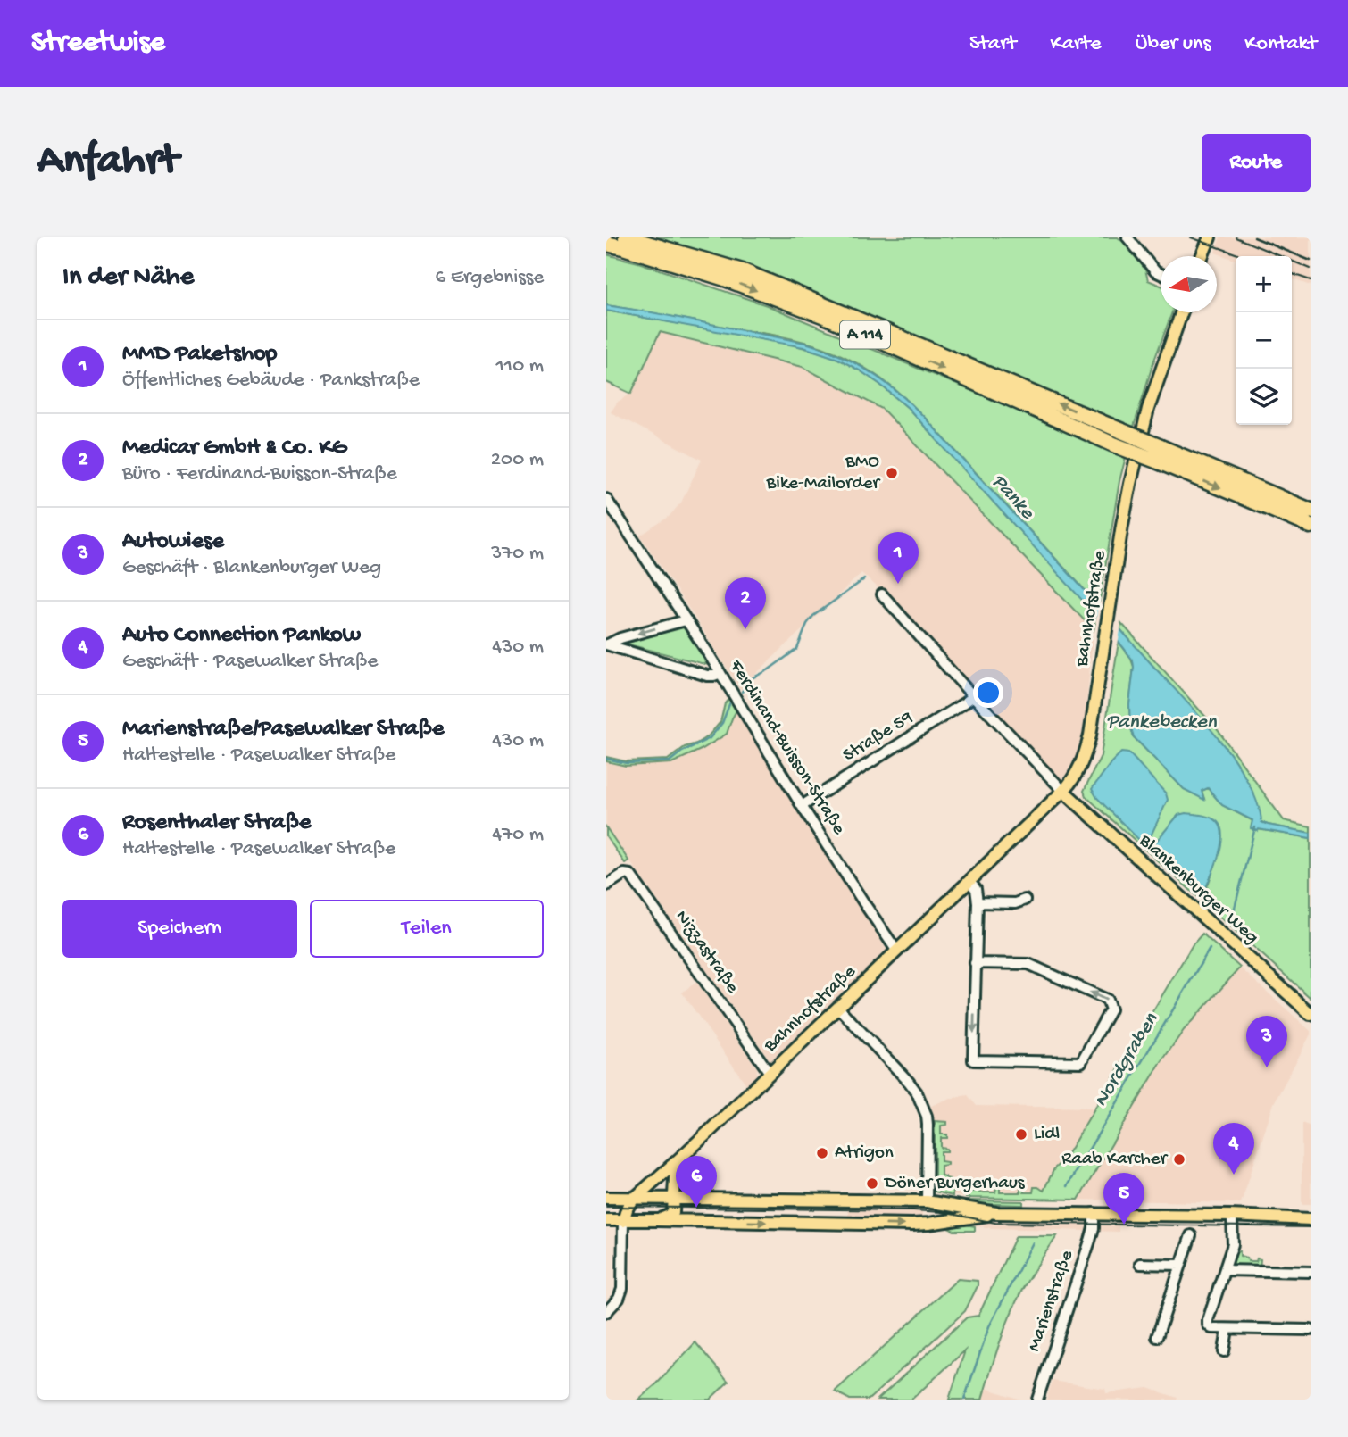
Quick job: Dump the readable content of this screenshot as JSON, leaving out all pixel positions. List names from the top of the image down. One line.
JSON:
{"streets":{"highway":["A 114"],"main road":["Bahnhofstraße","Blankenburger Weg"],"street":["Straße 59","Ferdinand-Buisson-Straße","Nizzastraße","Marienstraße"]},"crossings":[["Bahnhofstraße","Ferdinand-Buisson-Straße"],["Bahnhofstraße","Blankenburger Weg"],["Bahnhofstraße","Nizzastraße"],["Straße 59","Ferdinand-Buisson-Straße"]],"water":["Panke","Pankebecken","Nordgraben"],"places":["BMO Bike-Mailorder","Lidl","Atrigon","Raab Karcher","Döner Burgerhaus"],"north":"left","page":{"header":"Streetwise","nav":["Start","Karte","Über uns","Kontakt"],"buttons":["Route",["Speichern","Teilen"]],"title":"Anfahrt","heading":["In der Nähe","6 Ergebnisse"],"map_buttons":["+","−"],"list":[{"mark":"1","name":"MMD Paketshop","note":"Öffentliches Gebäude · Pankstraße","value":"110 m"},{"mark":"2","name":"Medicar GmbH & Co. KG","note":"Büro · Ferdinand-Buisson-Straße","value":"200 m"},{"mark":"3","name":"Autowiese","note":"Geschäft · Blankenburger Weg","value":"370 m"},{"mark":"4","name":"Auto Connection Pankow","note":"Geschäft · Pasewalker Straße","value":"430 m"},{"mark":"5","name":"Marienstraße/Pasewalker Straße","note":"Haltestelle · Pasewalker Straße","value":"430 m"},{"mark":"6","name":"Rosenthaler Straße","note":"Haltestelle · Pasewalker Straße","value":"470 m"}],"pins":["1","2","3","4","6","5"]}}
